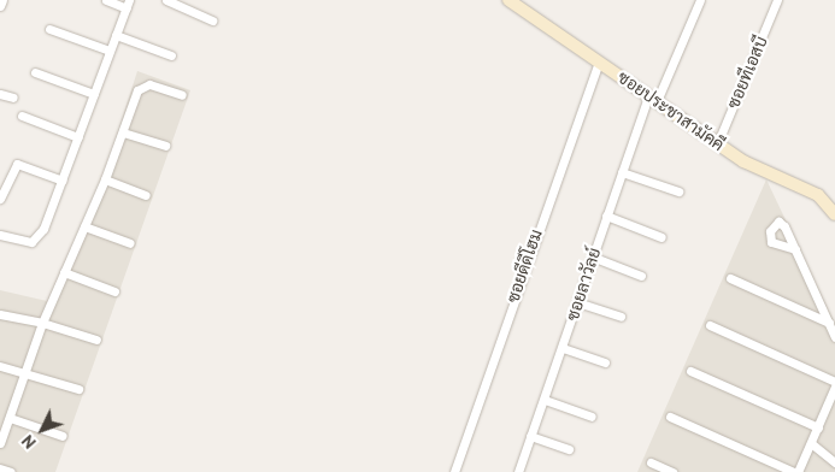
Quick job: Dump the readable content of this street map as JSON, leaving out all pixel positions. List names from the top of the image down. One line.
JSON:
{"streets":{"street":["ซอยทีเอสบี","ซอยประชาสามัคคี","ซอยดีดีโฮม","ซอยลาวัลย์"]},"crossings":[["ซอยทีเอสบี","ซอยประชาสามัคคี"],["ซอยประชาสามัคคี","ซอยดีดีโฮม"],["ซอยประชาสามัคคี","ซอยลาวัลย์"]],"north":"bottom left"}
